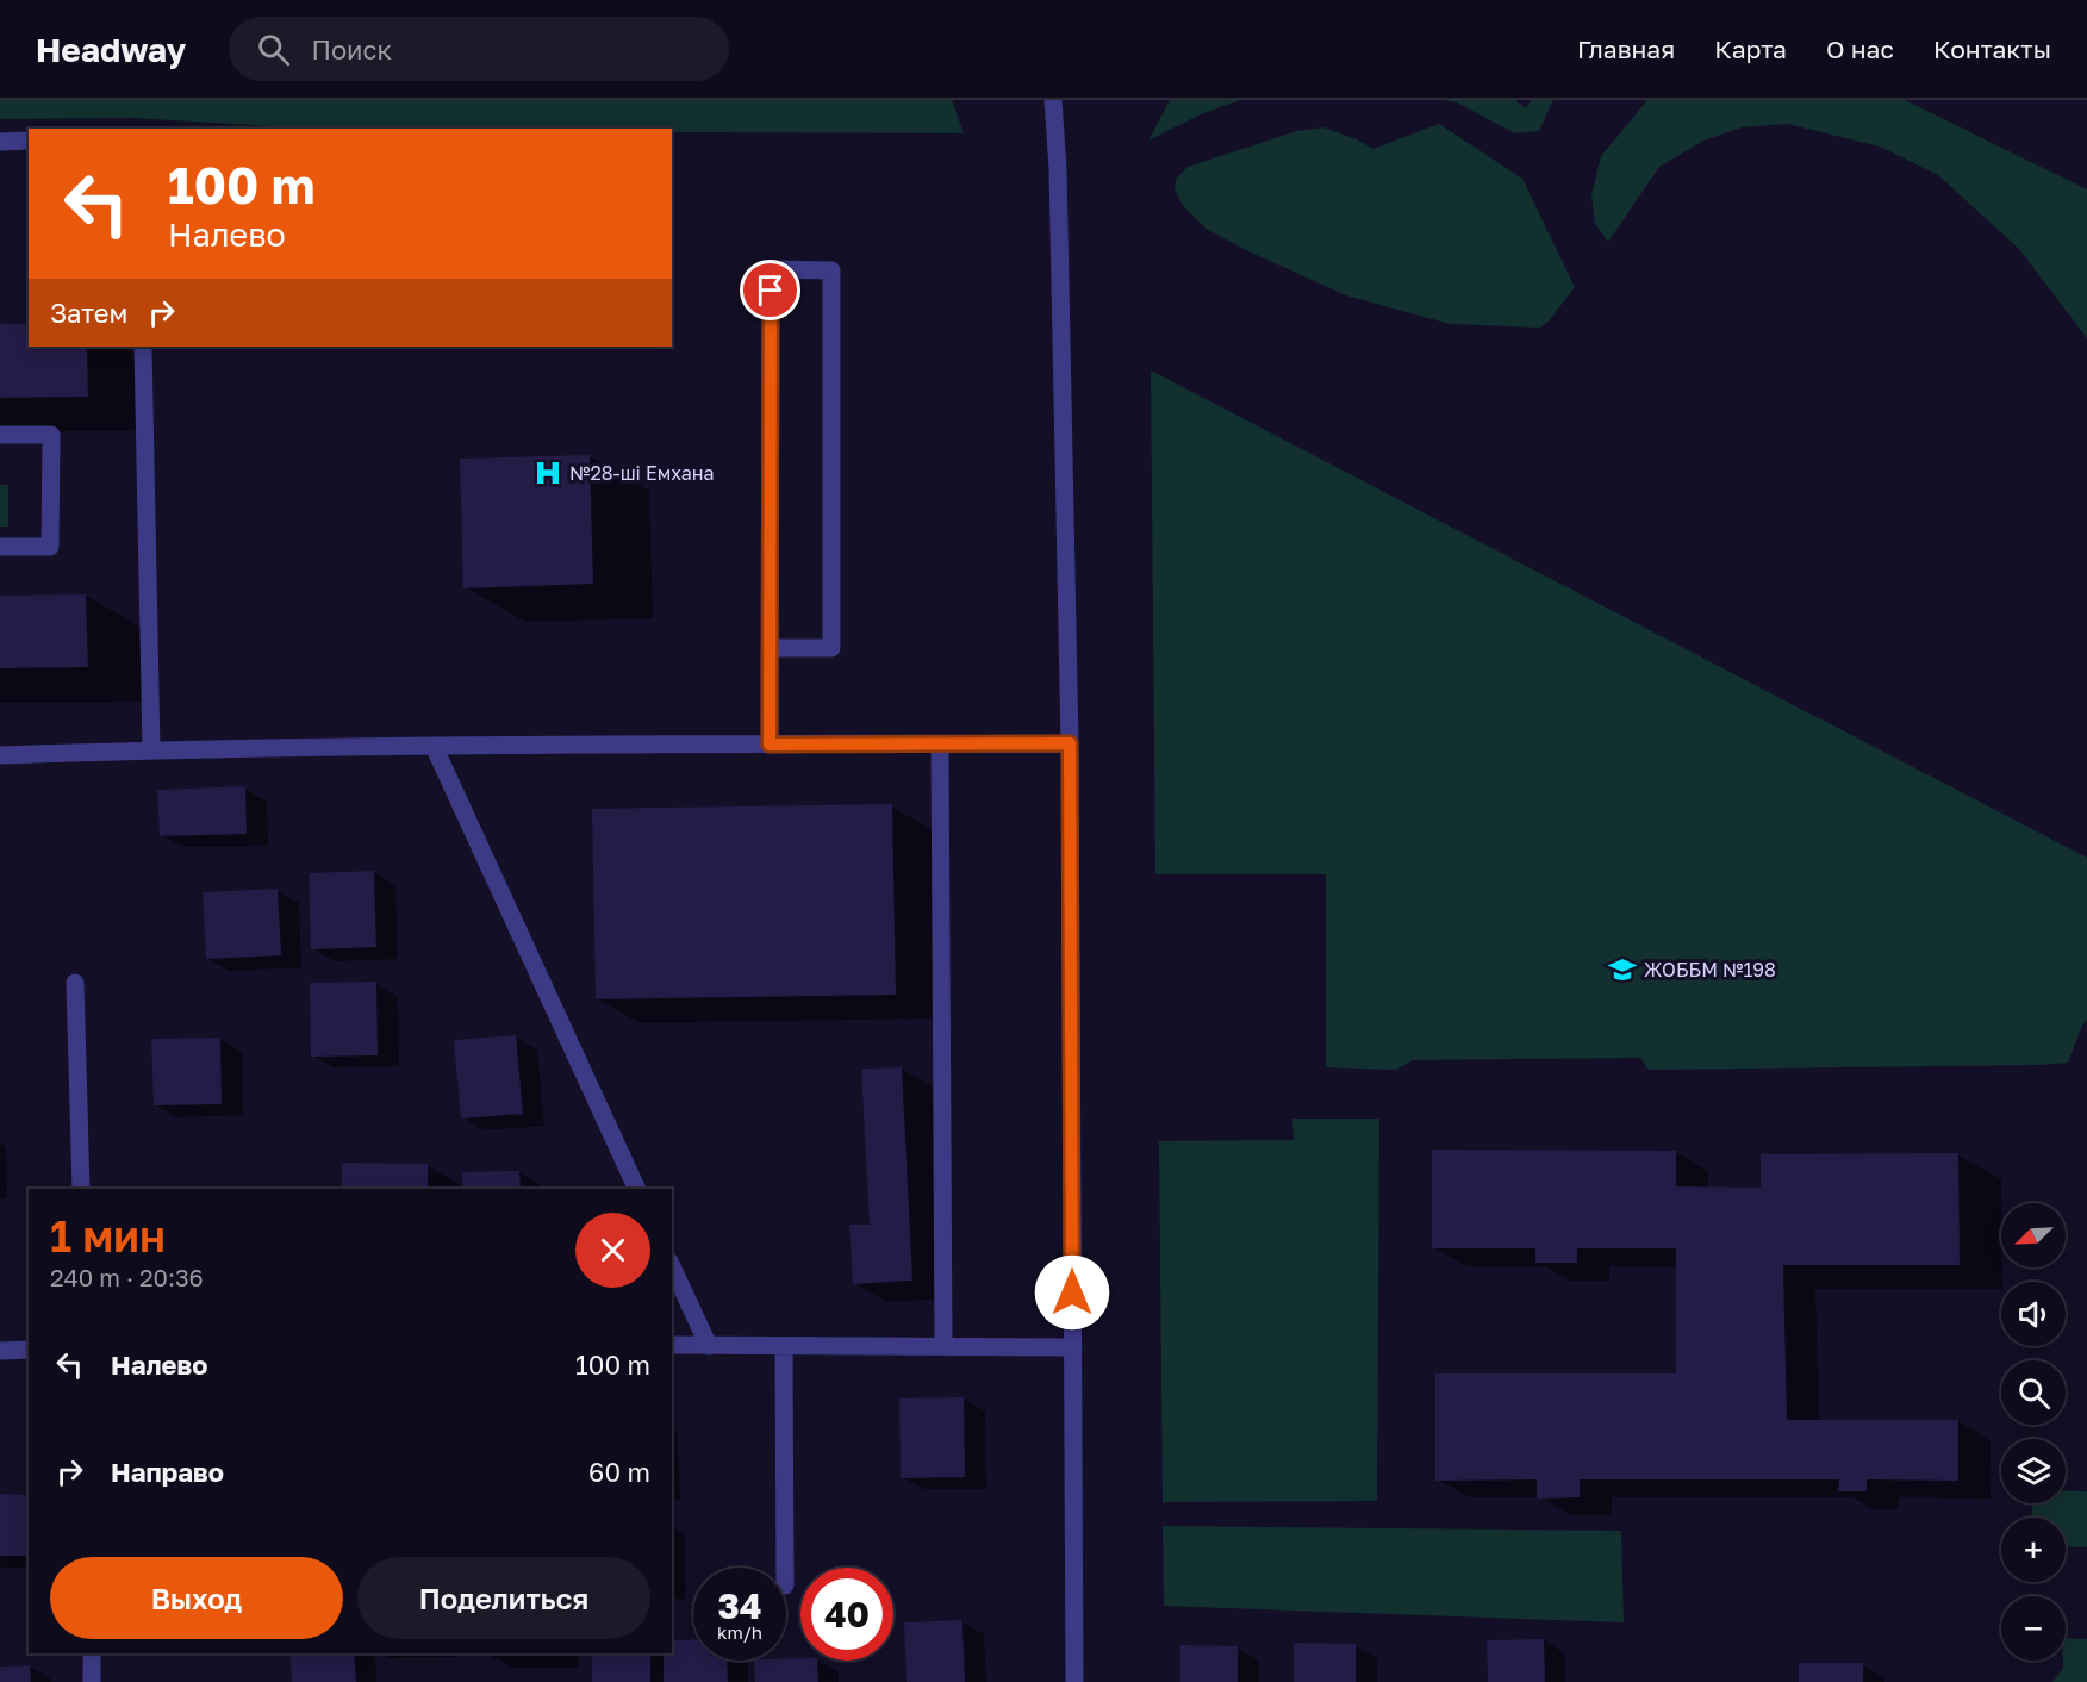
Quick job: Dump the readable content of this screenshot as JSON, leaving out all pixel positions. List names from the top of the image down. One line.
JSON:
{"places":{"hospital":["№28-ші Емхана"],"school or university":["ЖОББМ №198"]},"north":"bottom left","page":{"header":"Headway","search":"Поиск","nav":["Главная","Карта","О нас","Контакты"],"turn":["100 m","Налево"],"then":"Затем","heading":["1 мин","240 m · 20:36"],"map_buttons":["+","−"],"list":[{"name":"Налево","value":"100 m"},{"name":"Направо","value":"60 m"}],"buttons":["Выход","Поделиться"],"speed":"34 km/h","limit":"40"}}
